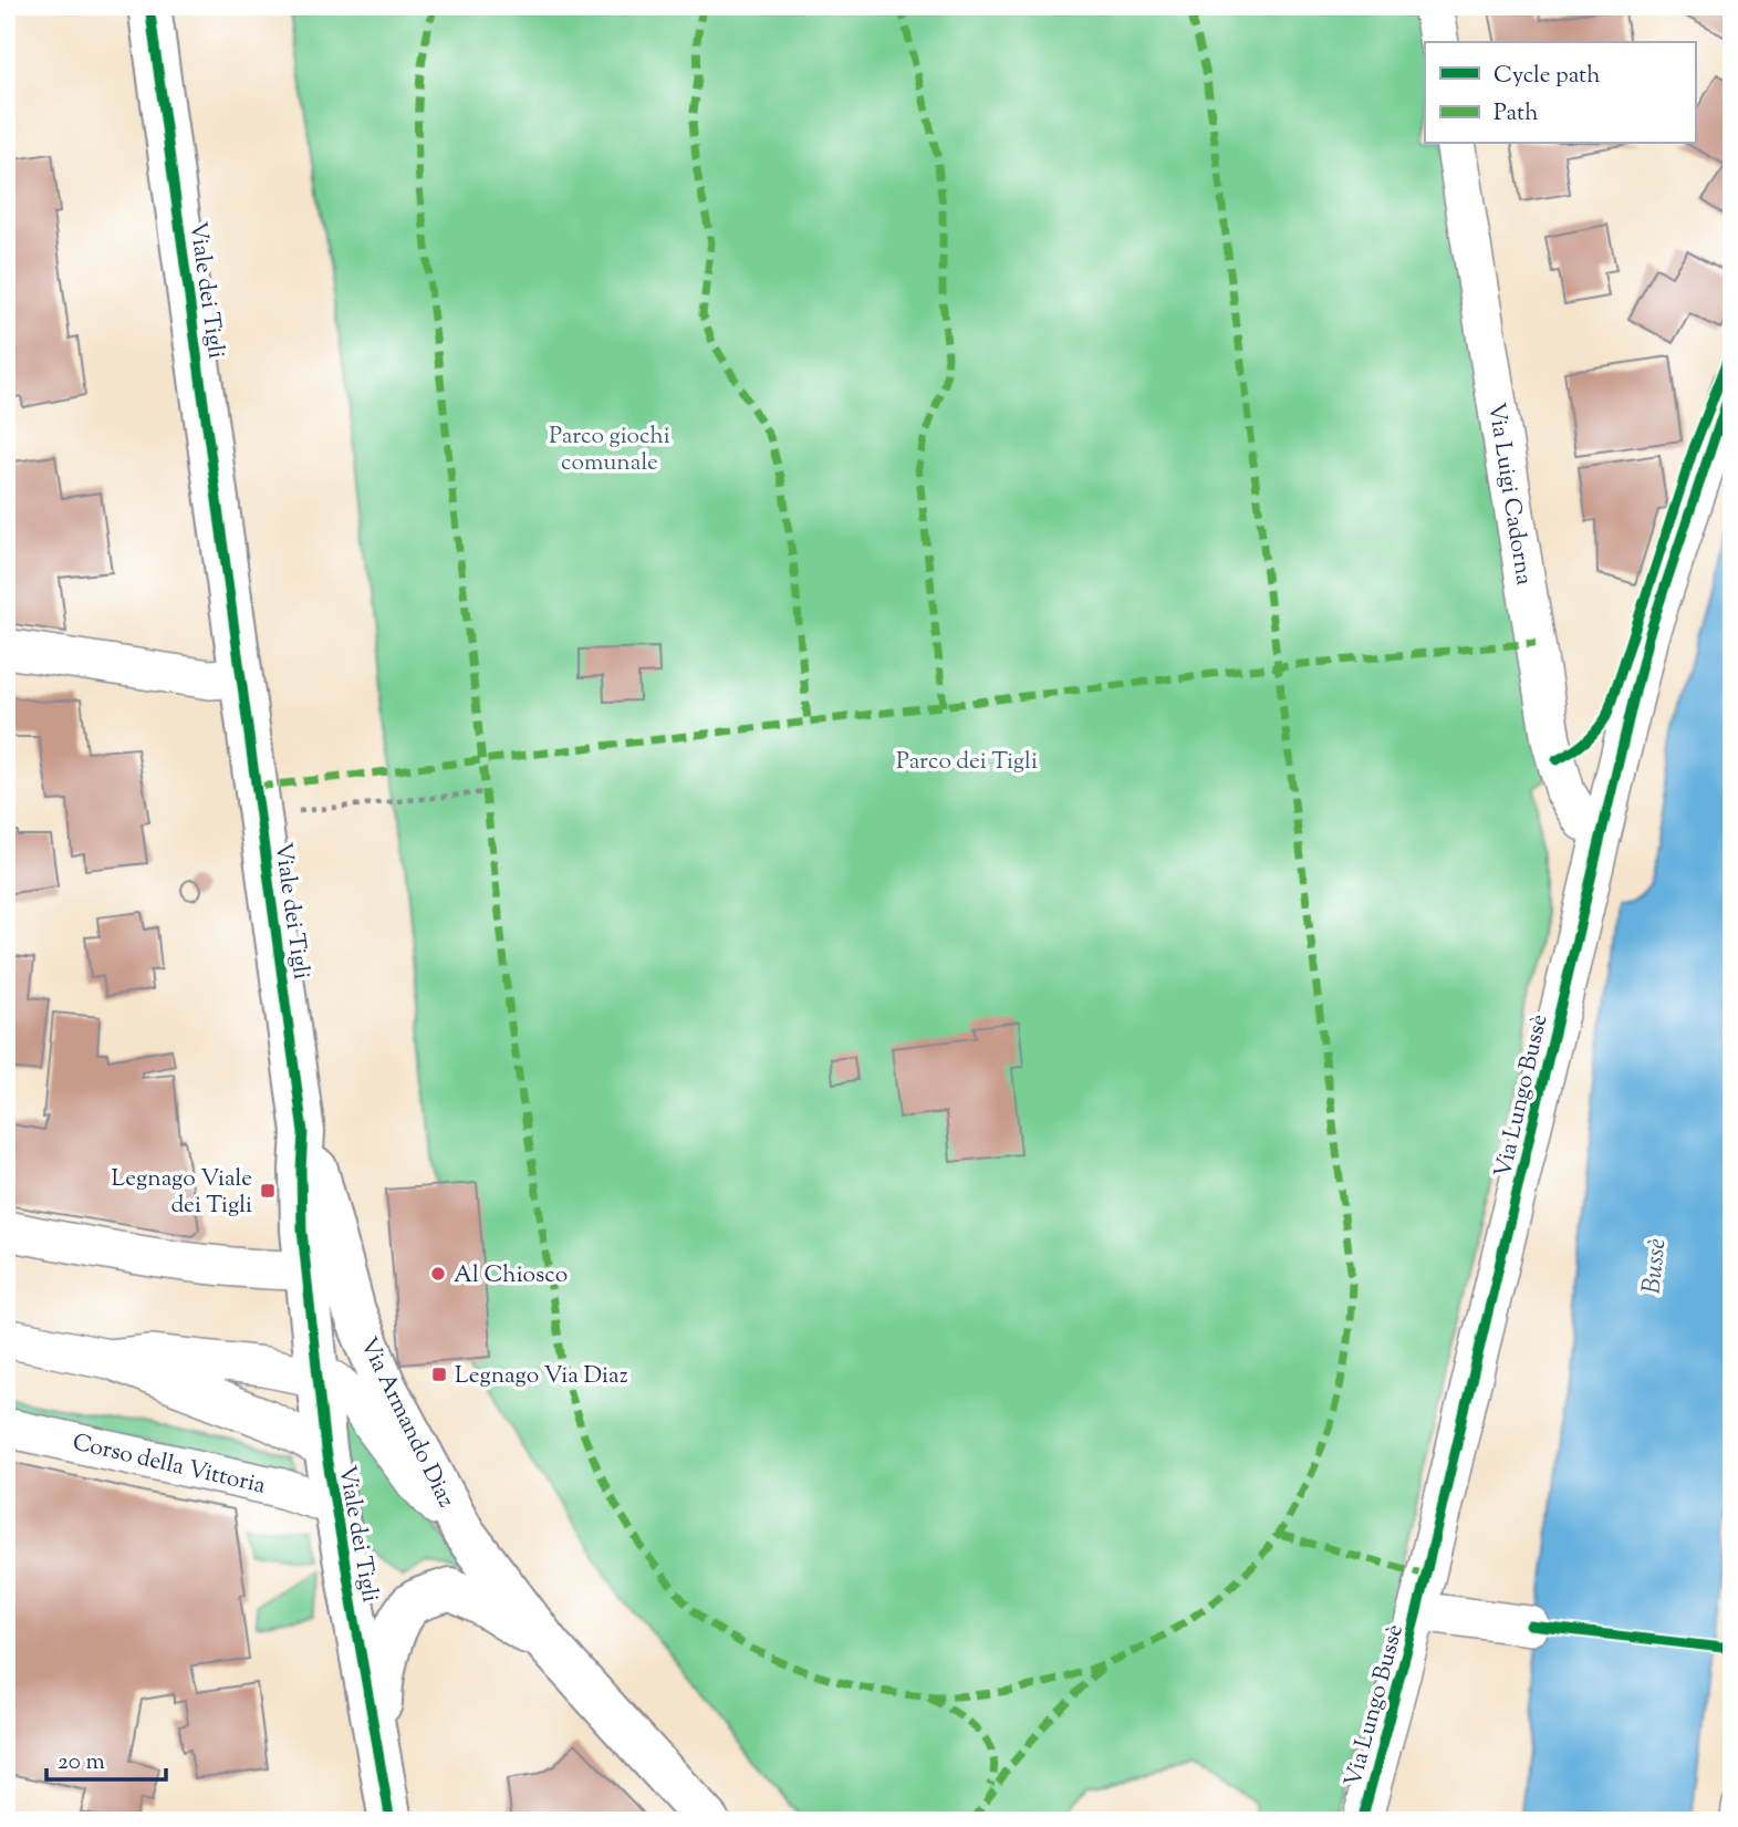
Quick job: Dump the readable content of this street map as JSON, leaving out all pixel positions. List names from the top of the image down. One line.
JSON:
{"streets":{"street":["Viale dei Tigli","Via Luigi Cadorna","Via Lungo Bussè","Via Armando Diaz","Corso della Vittoria"]},"crossings":[["Viale dei Tigli","Via Armando Diaz"],["Viale dei Tigli","Corso della Vittoria"],["Via Luigi Cadorna","Via Lungo Bussè"]],"water":["Bussè"],"parks":["Parco giochi comunale","Parco dei Tigli"],"places":{"transit":["Legnago Viale dei Tigli","Legnago Via Diaz"],"other":["Al Chiosco"]},"legend":["Cycle path","Path"],"scale_bar":"20 m"}
